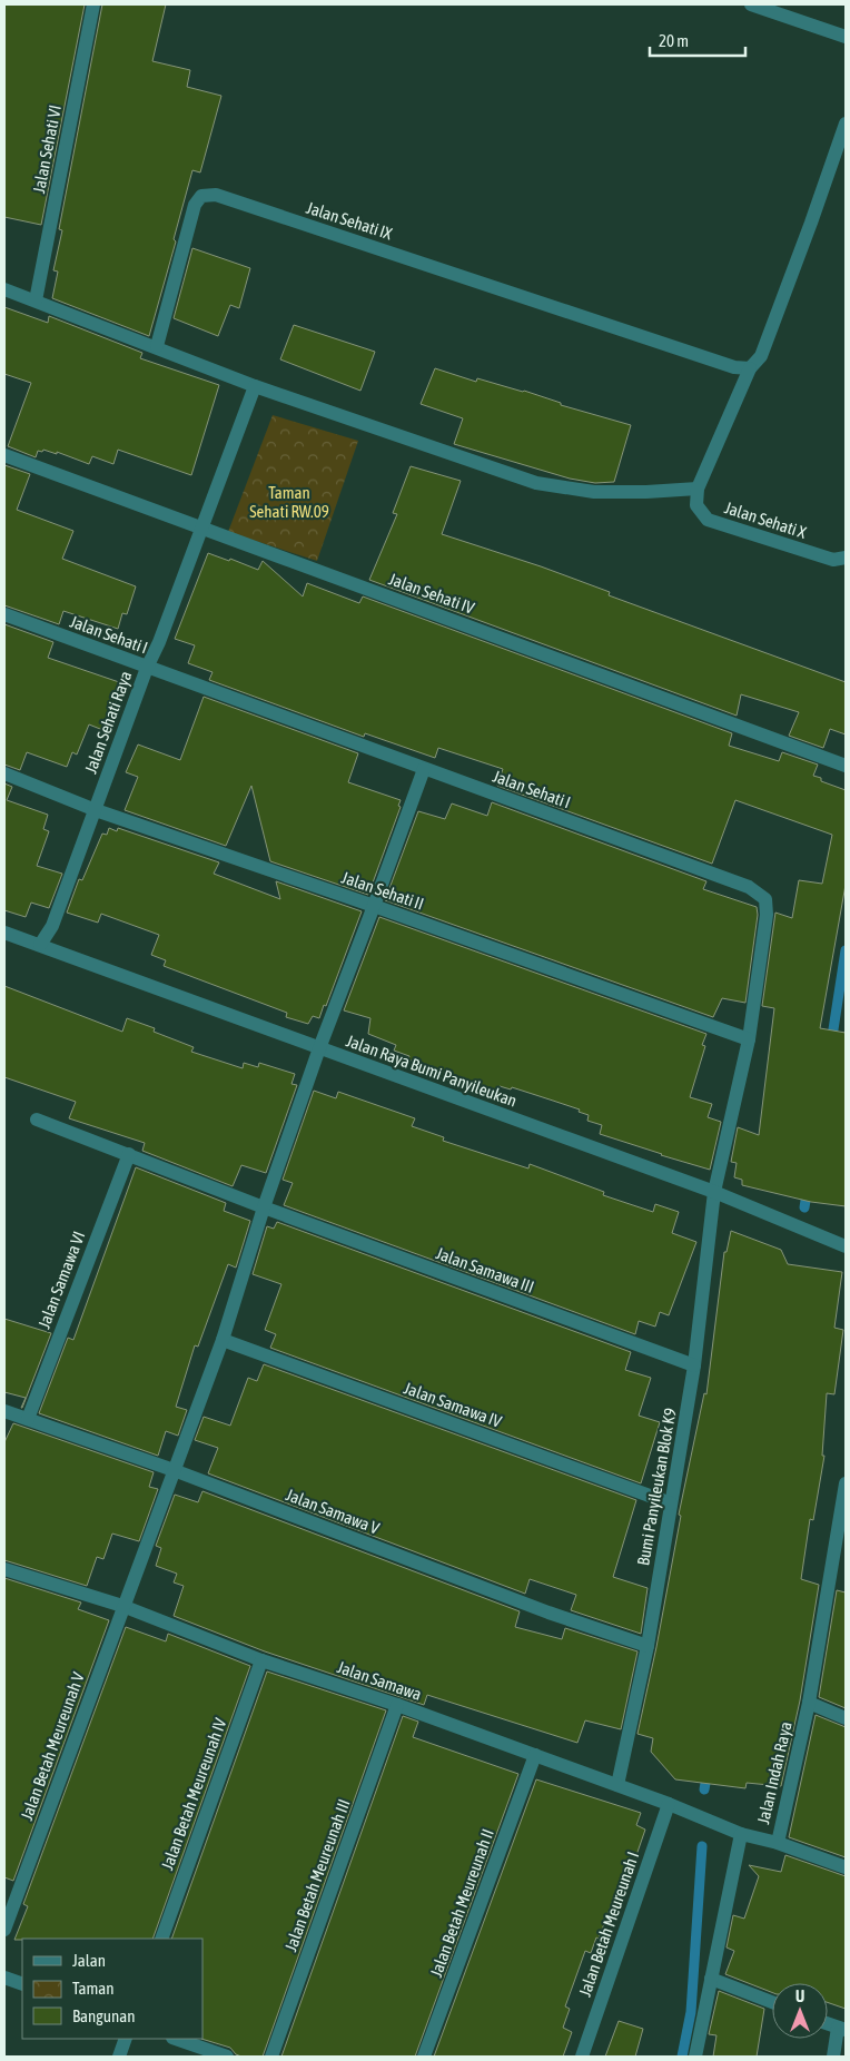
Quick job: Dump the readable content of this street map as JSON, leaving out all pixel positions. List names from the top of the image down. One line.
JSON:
{"streets":{"street":["Jalan Sehati VI","Jalan Sehati IX","Jalan Sehati X","Jalan Sehati IV","Jalan Sehati I","Jalan Sehati Raya","Jalan Sehati II","Jalan Raya Bumi Panyileukan","Jalan Samawa III","Jalan Samawa VI","Jalan Samawa IV","Bumi Panyileukan Blok K9","Jalan Samawa V","Jalan Samawa","Jalan Betah Meureunah V","Jalan Indah Raya","Jalan Betah Meureunah IV","Jalan Betah Meureunah III","Jalan Betah Meureunah II","Jalan Betah Meureunah I"]},"crossings":[["Jalan Sehati IV","Jalan Sehati Raya"],["Jalan Sehati I","Jalan Sehati Raya"],["Jalan Sehati I","Jalan Sehati II"],["Jalan Sehati I","Jalan Raya Bumi Panyileukan"],["Jalan Sehati I","Bumi Panyileukan Blok K9"],["Jalan Sehati I","Jalan Betah Meureunah V"],["Jalan Sehati Raya","Jalan Sehati II"],["Jalan Sehati Raya","Jalan Raya Bumi Panyileukan"],["Jalan Sehati II","Jalan Betah Meureunah V"],["Jalan Raya Bumi Panyileukan","Bumi Panyileukan Blok K9"],["Jalan Raya Bumi Panyileukan","Jalan Betah Meureunah V"],["Jalan Samawa III","Bumi Panyileukan Blok K9"],["Jalan Samawa III","Jalan Betah Meureunah V"],["Jalan Samawa VI","Jalan Samawa V"],["Jalan Samawa IV","Bumi Panyileukan Blok K9"],["Jalan Samawa IV","Jalan Betah Meureunah V"],["Bumi Panyileukan Blok K9","Jalan Samawa V"],["Bumi Panyileukan Blok K9","Jalan Samawa"],["Jalan Samawa V","Jalan Betah Meureunah V"],["Jalan Samawa","Jalan Betah Meureunah V"],["Jalan Samawa","Jalan Indah Raya"],["Jalan Samawa","Jalan Betah Meureunah IV"],["Jalan Samawa","Jalan Betah Meureunah III"],["Jalan Samawa","Jalan Betah Meureunah II"],["Jalan Samawa","Jalan Betah Meureunah I"]],"parks":["Taman Sehati RW.09"],"legend":["Jalan","Taman","Bangunan"],"scale_bar":"20 m","north":"top"}
